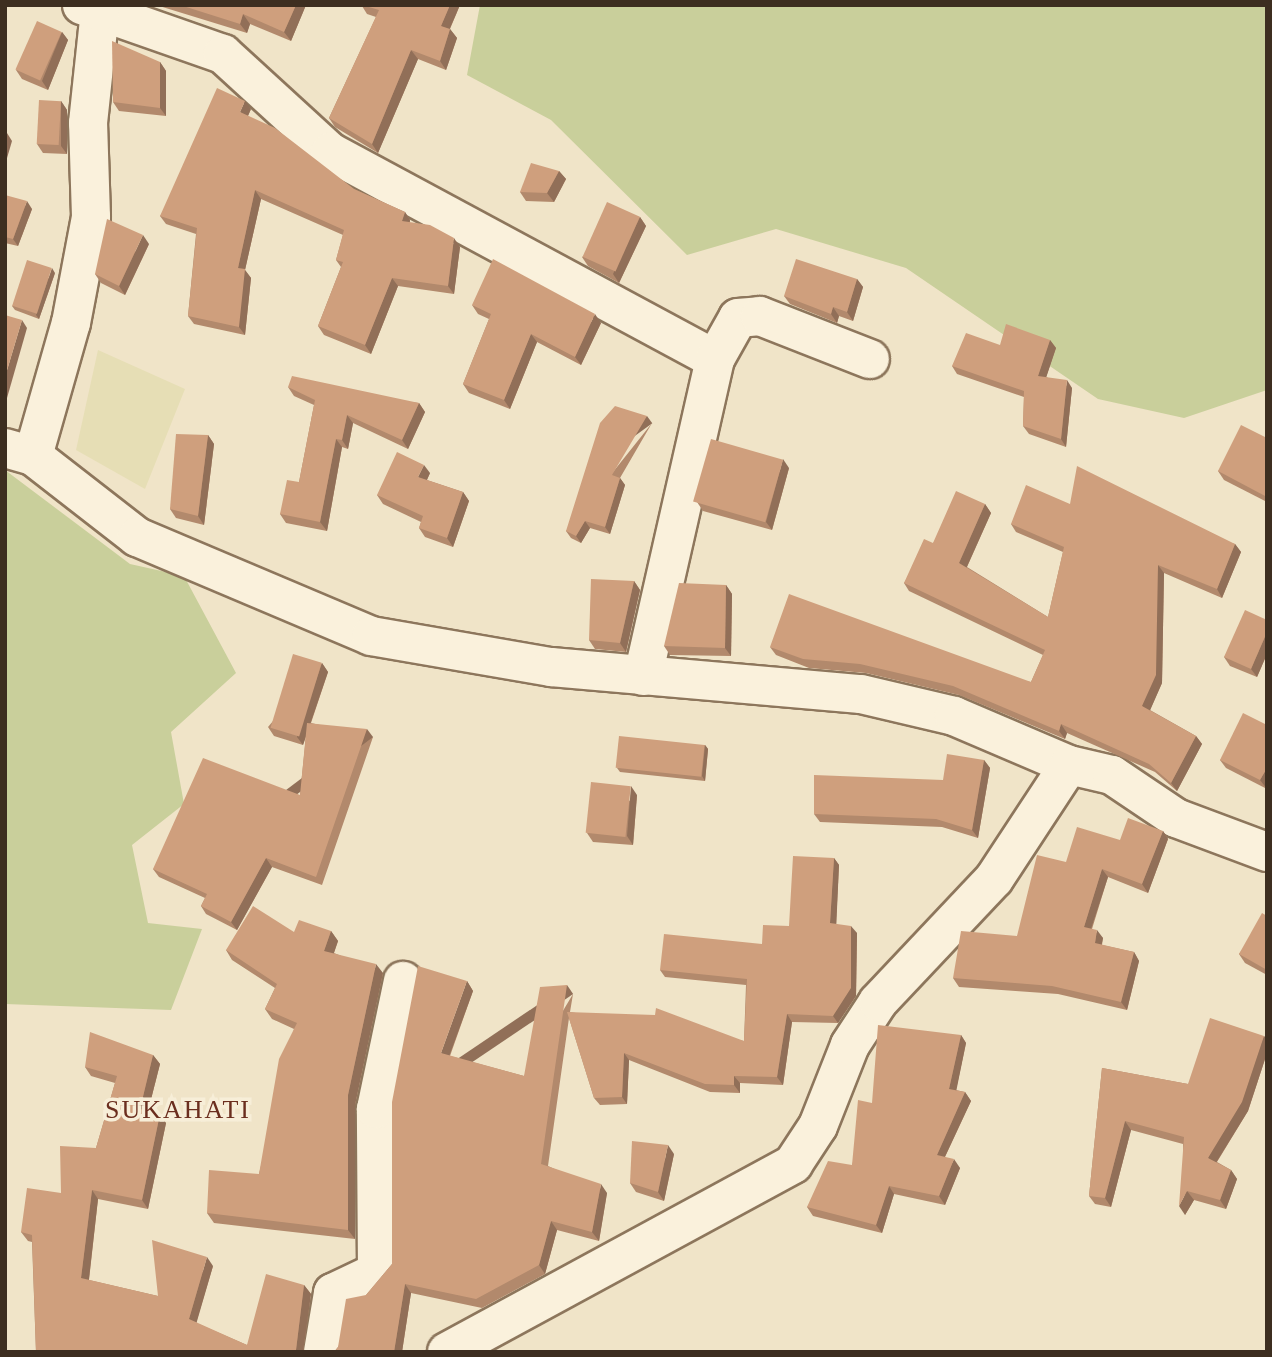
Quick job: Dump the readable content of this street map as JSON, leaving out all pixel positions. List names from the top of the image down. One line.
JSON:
{"districts":["SUKAHATI"]}
